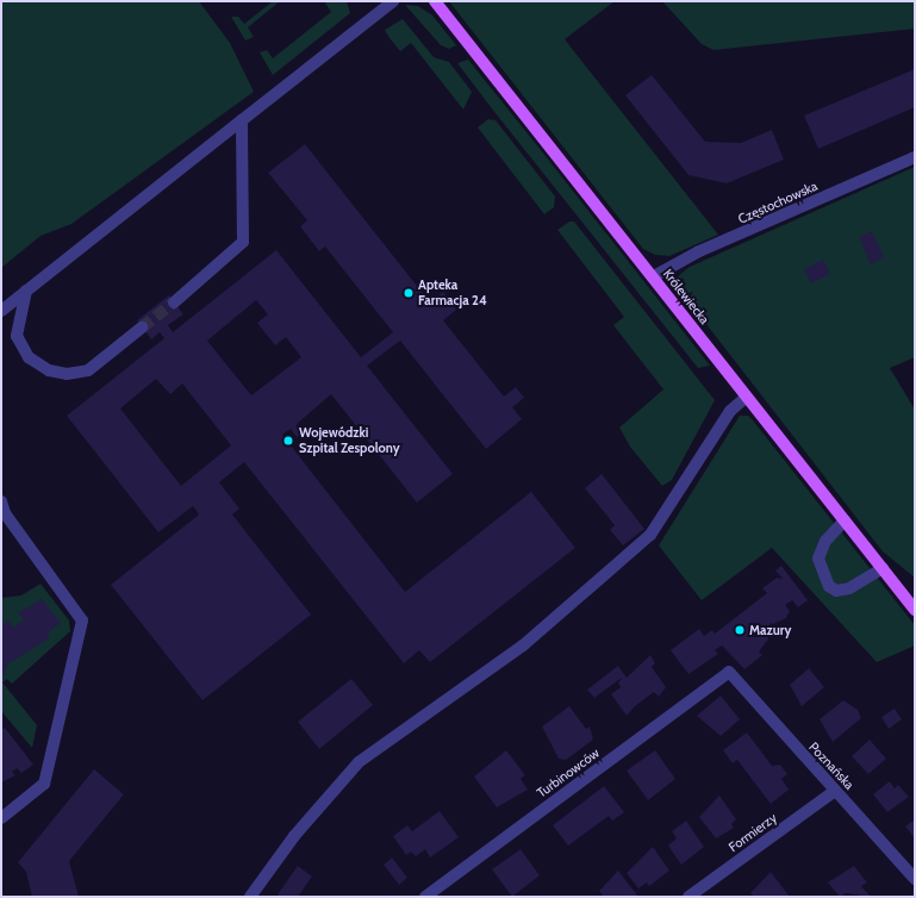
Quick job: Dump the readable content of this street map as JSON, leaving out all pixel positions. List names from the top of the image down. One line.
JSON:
{"streets":{"main road":["Królewiecka"],"street":["Częstochowska","Poznańska","Turbinowców","Formierzy"]},"crossings":[["Częstochowska","Królewiecka"],["Poznańska","Turbinowców"],["Poznańska","Formierzy"]],"places":["Apteka Farmacja 24","Wojewódzki Szpital Zespolony","Mazury"]}
